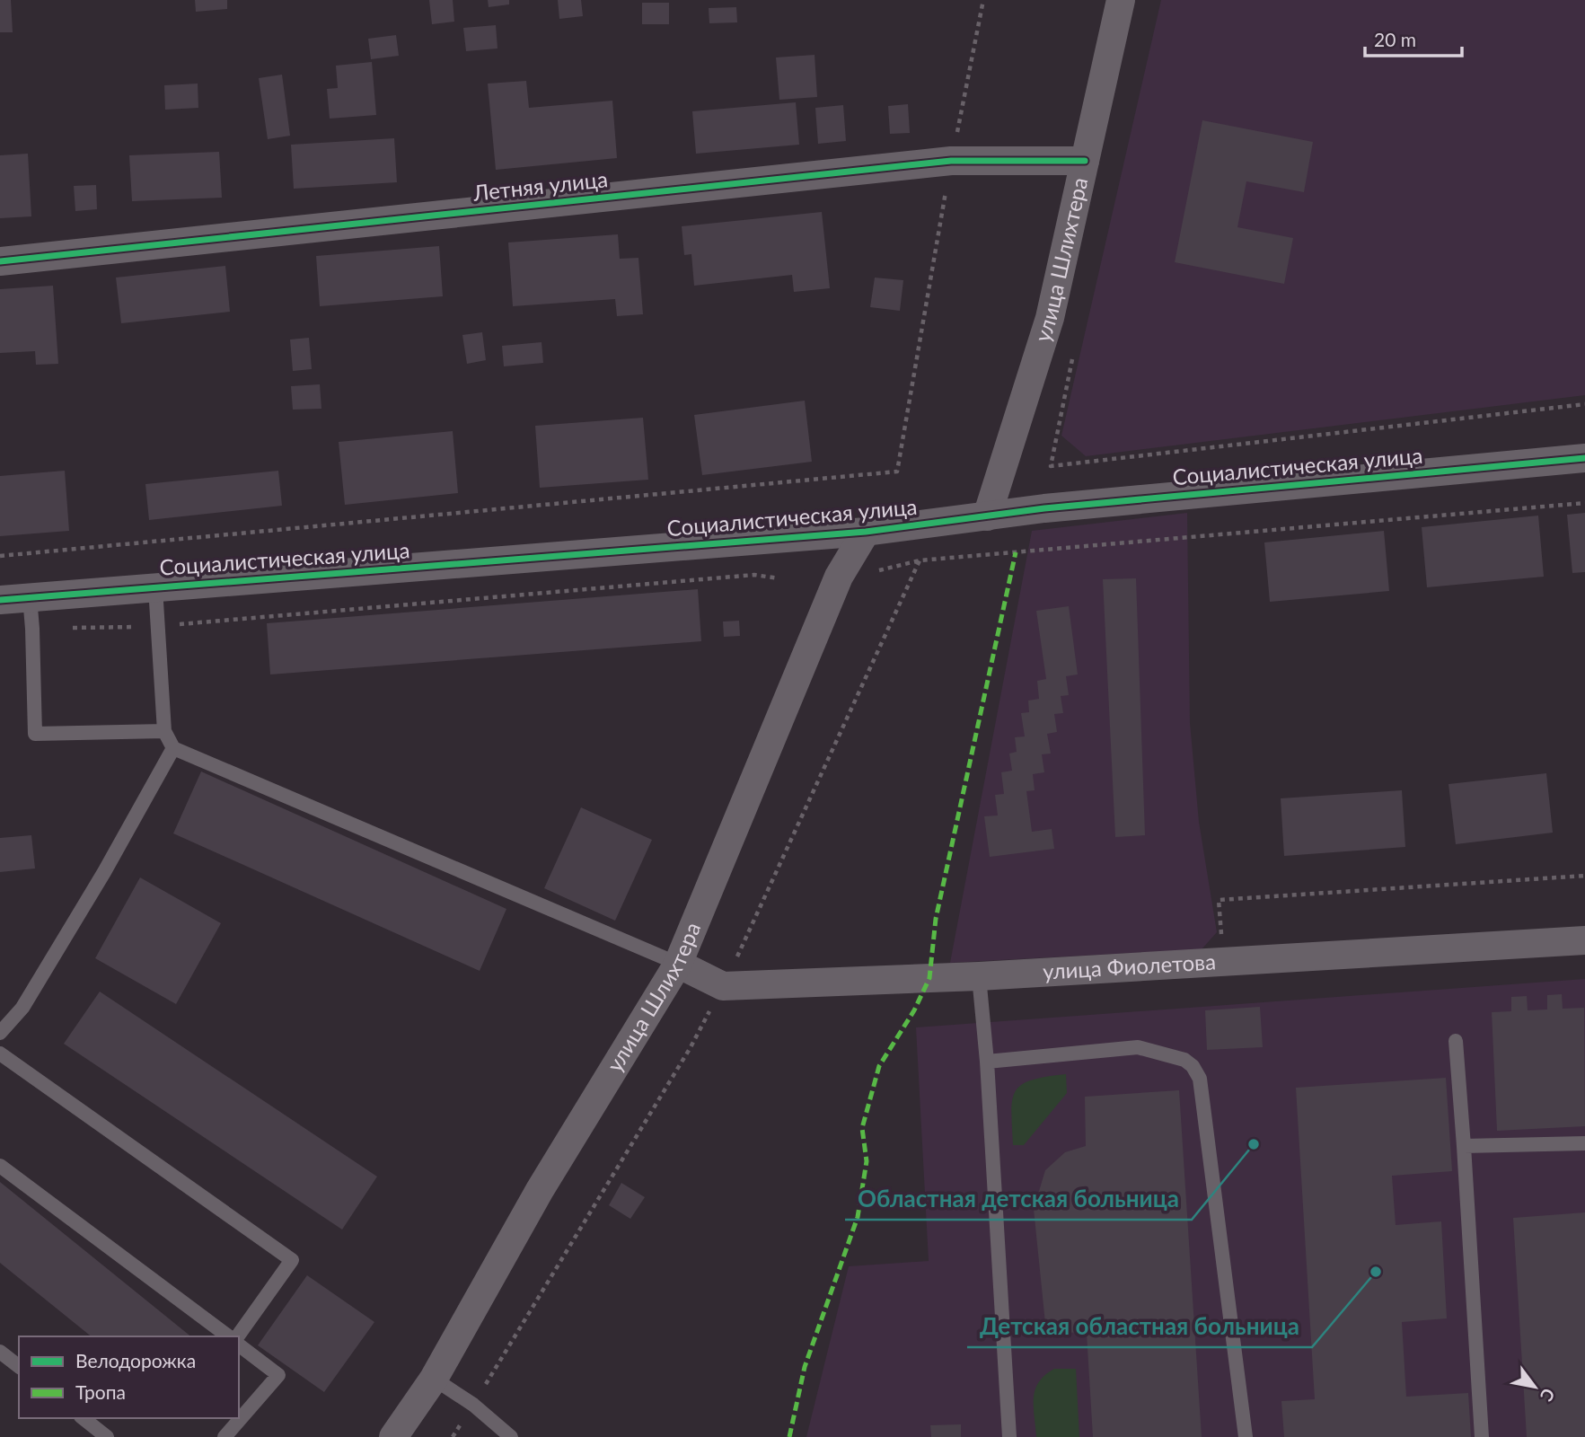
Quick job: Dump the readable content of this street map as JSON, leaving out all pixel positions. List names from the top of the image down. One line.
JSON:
{"streets":{"street":["Летняя улица","улица Шлихтера","Социалистическая улица","улица Фиолетова"]},"crossings":[["Летняя улица","улица Шлихтера"],["улица Шлихтера","Социалистическая улица"],["улица Шлихтера","улица Фиолетова"]],"places":["Областная детская больница","Детская областная больница"],"legend":["Велодорожка","Тропа"],"scale_bar":"20 m","north":"bottom right"}
